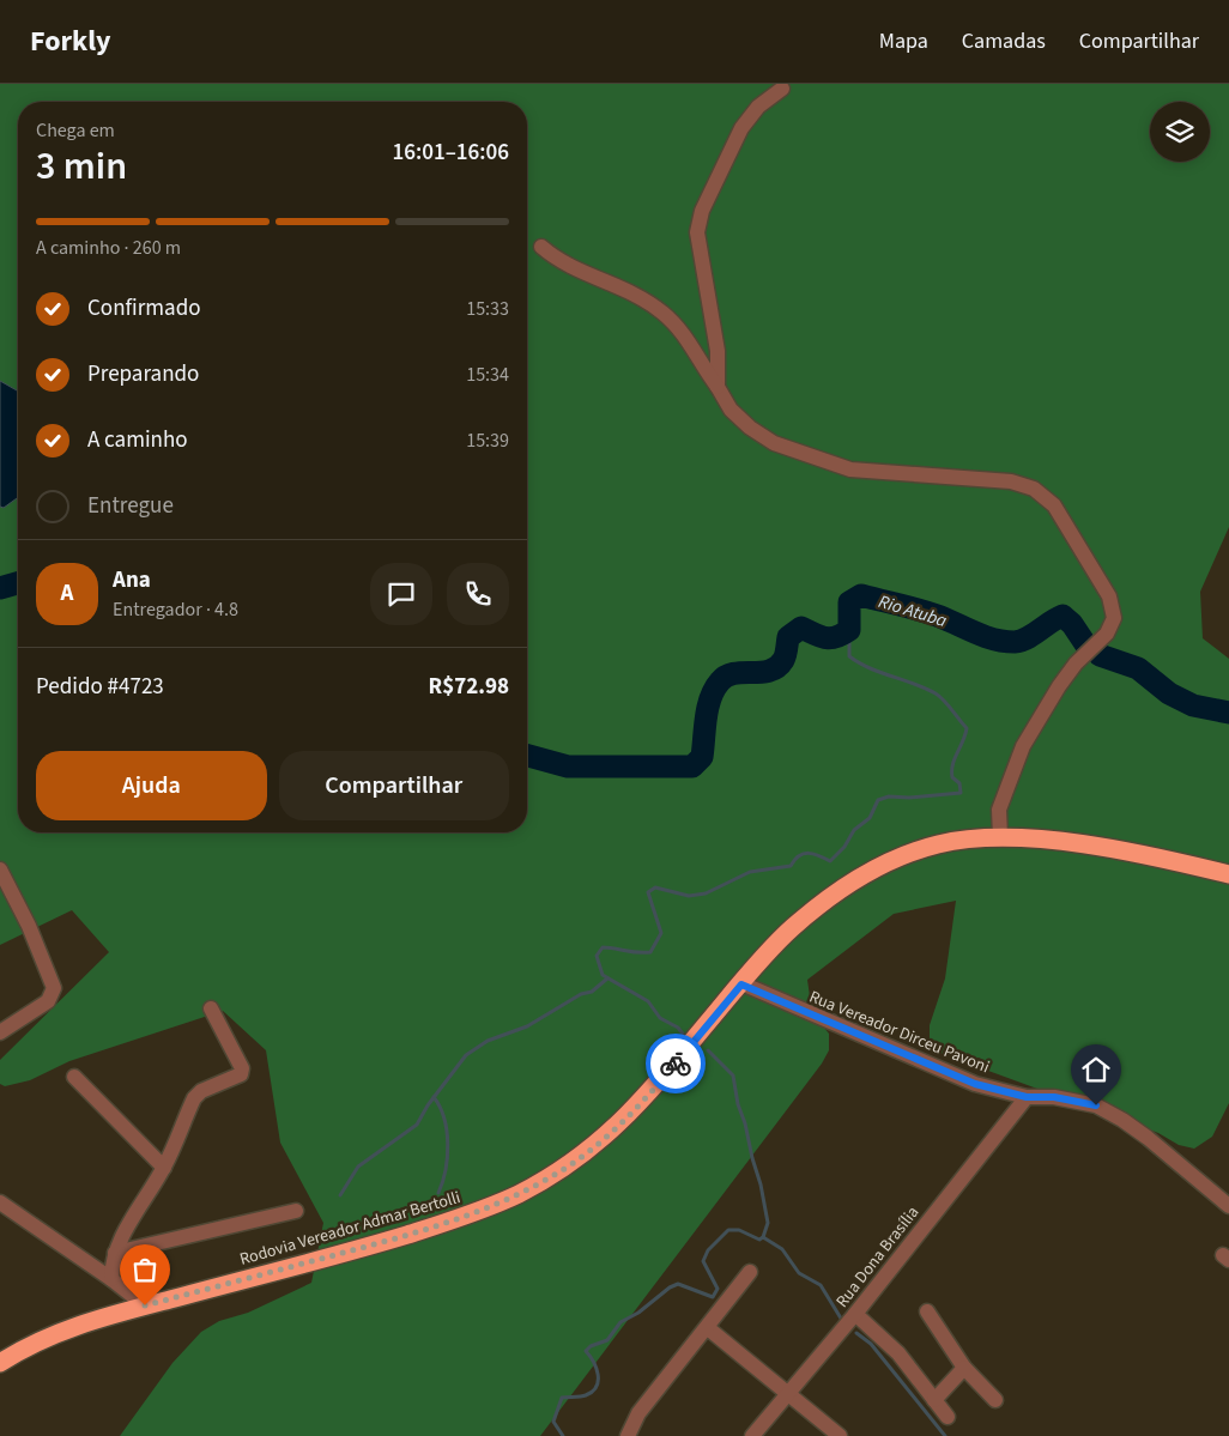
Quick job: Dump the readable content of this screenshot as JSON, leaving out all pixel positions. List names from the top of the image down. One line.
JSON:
{"streets":{"highway":["Rodovia Vereador Admar Bertolli"],"street":["Rua Vereador Dirceu Pavoni","Rua Dona Brasília"]},"crossings":[["Rua Vereador Dirceu Pavoni","Rodovia Vereador Admar Bertolli"],["Rua Vereador Dirceu Pavoni","Rua Dona Brasília"]],"water":["Rio Atuba"],"page":{"header":"Forkly","nav":["Mapa","Camadas","Compartilhar"],"heading":["3 min","Chega em","16:01–16:06"],"panel":["Ana","Entregador · 4.8","Pedido #4723","R$72.98"],"bar":"A caminho · 260 m","list":[["Confirmado","15:33"],["Preparando","15:34"],["A caminho","15:39"],"Entregue"],"round":"A","buttons":["Ajuda","Compartilhar"]}}
